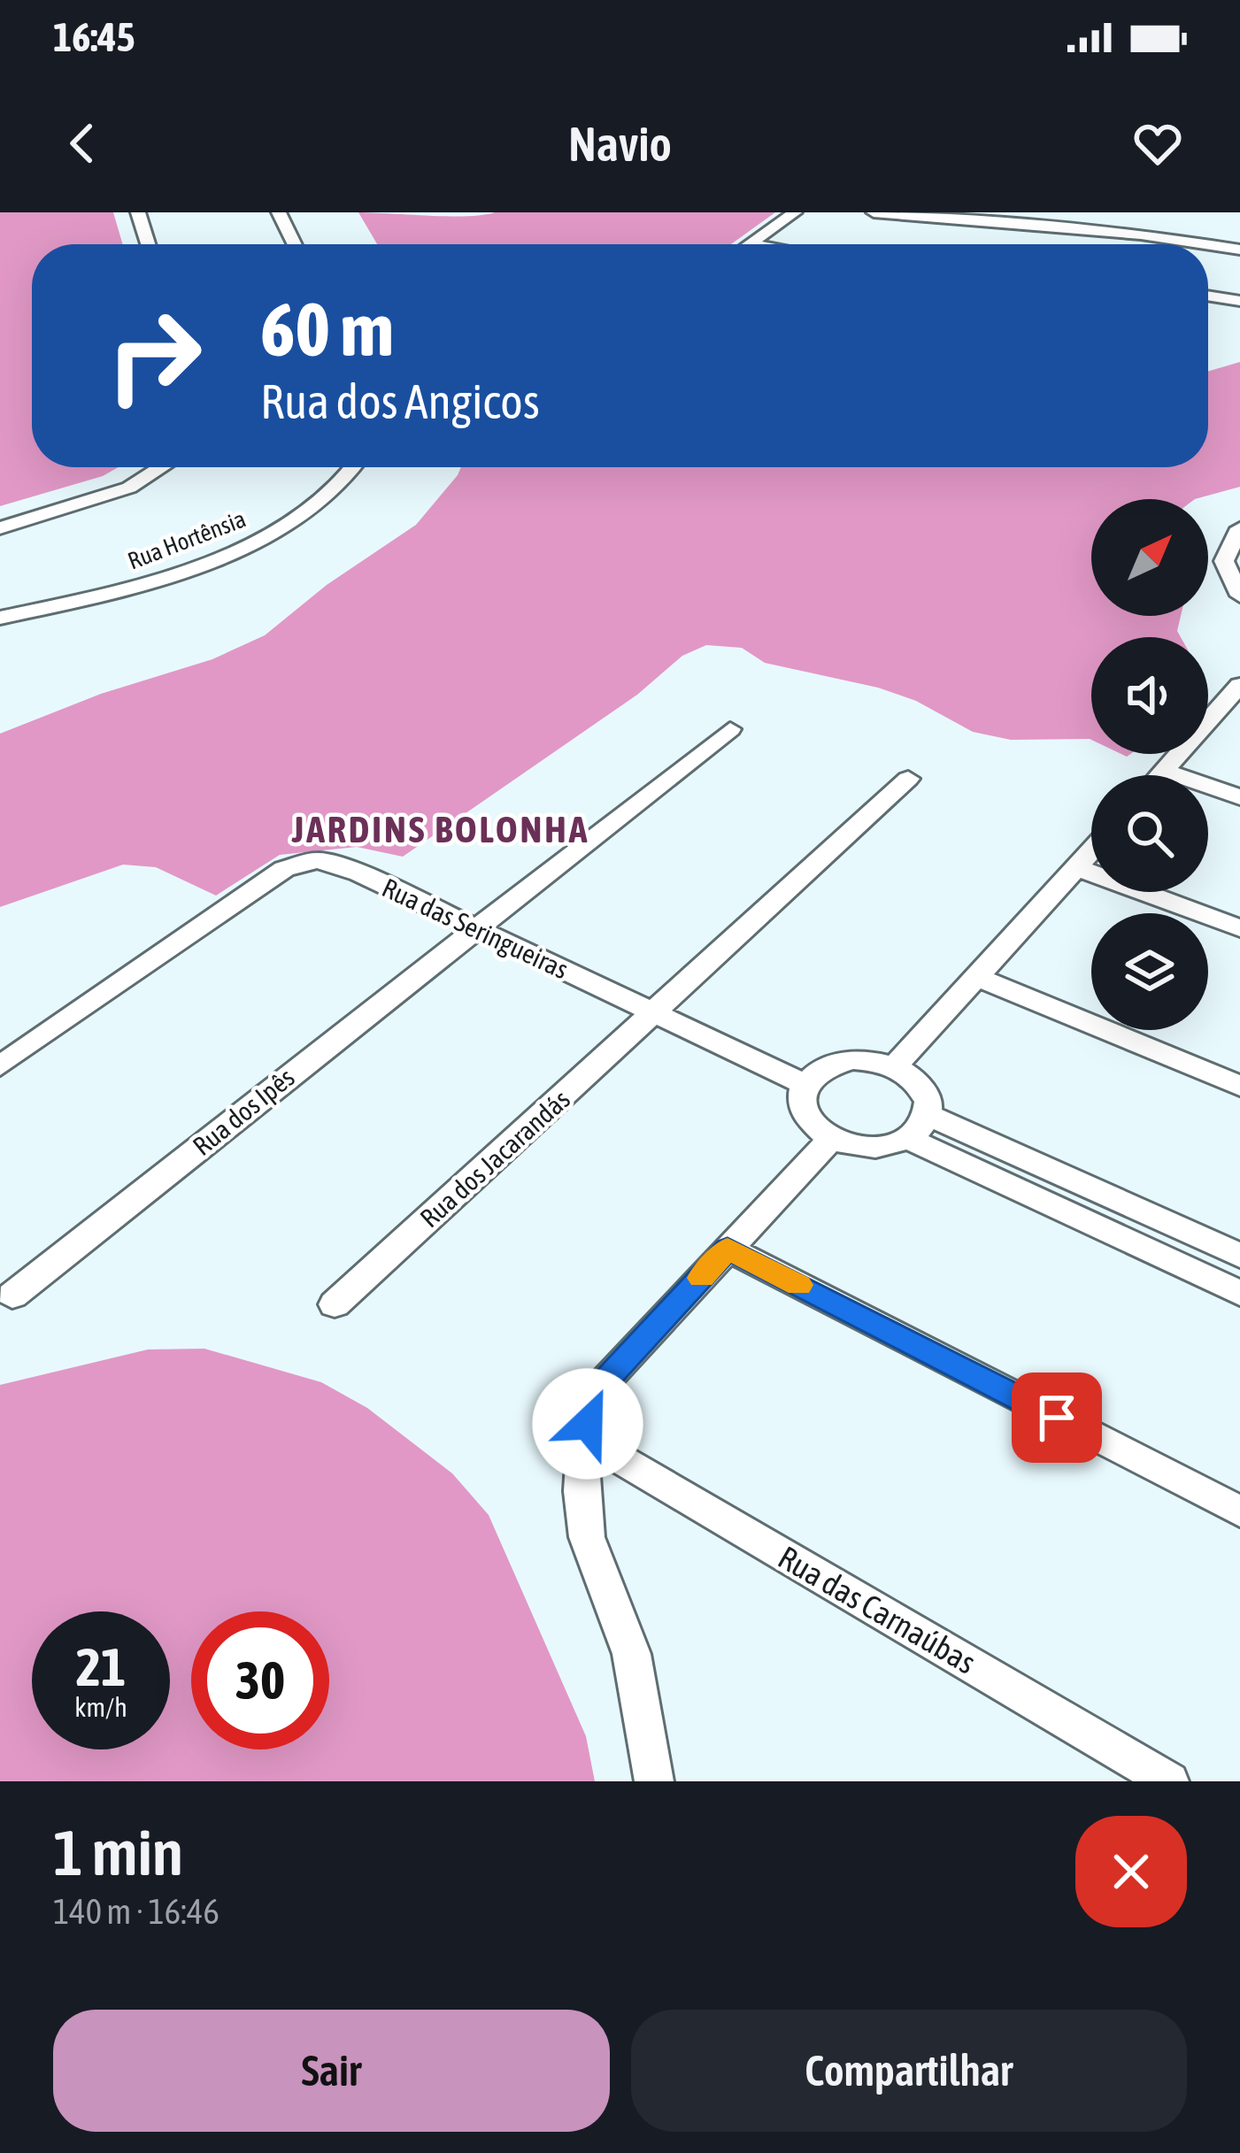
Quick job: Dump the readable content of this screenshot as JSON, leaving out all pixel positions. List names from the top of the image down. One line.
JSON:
{"streets":{"street":["Rua Hortênsia","Rua das Seringueiras","Rua dos Ipês","Rua dos Jacarandás","Rua das Carnaúbas"]},"crossings":[["Rua das Seringueiras","Rua dos Ipês"],["Rua das Seringueiras","Rua dos Jacarandás"]],"districts":["JARDINS BOLONHA"],"north":"top right","page":{"status":"16:45","header":"Navio","turn":["60 m","Rua dos Angicos"],"speed":"21 km/h","limit":"30","heading":["1 min","140 m · 16:46"],"buttons":["Sair","Compartilhar"]}}
